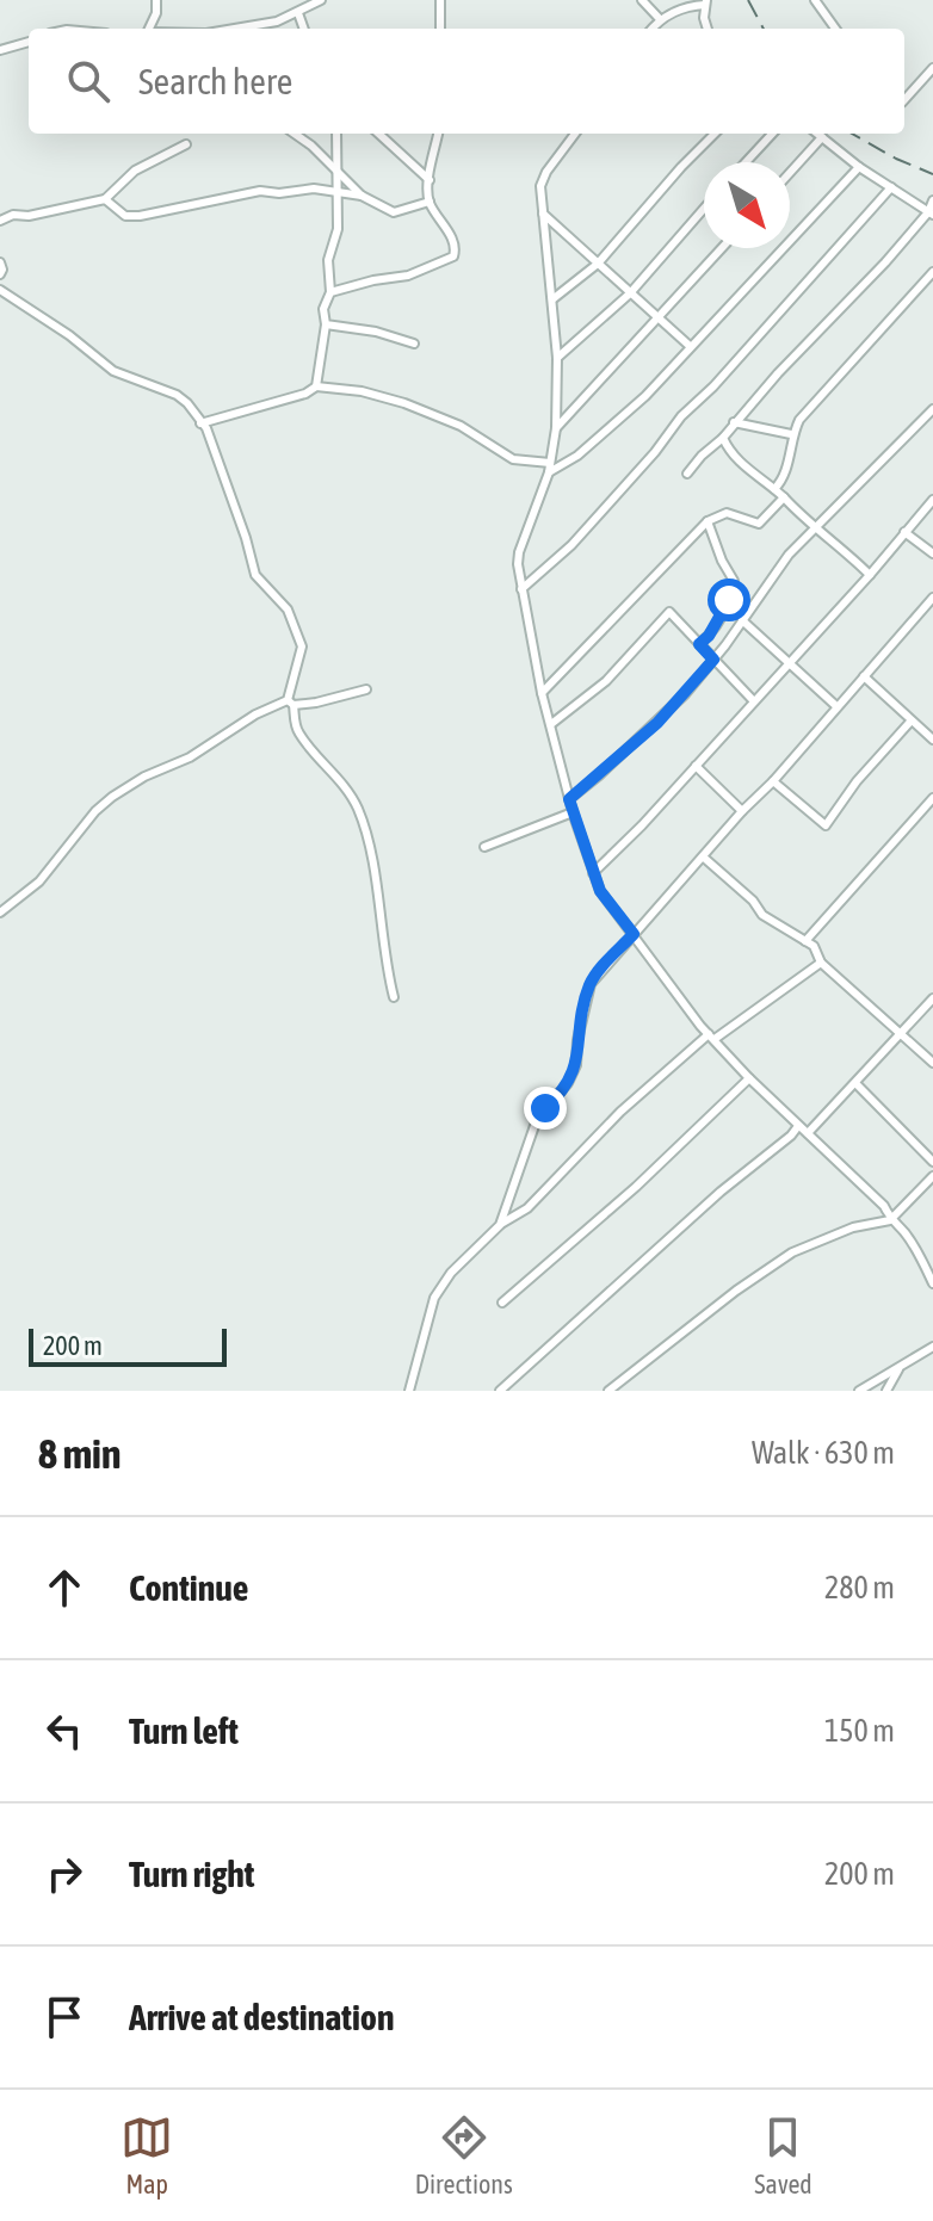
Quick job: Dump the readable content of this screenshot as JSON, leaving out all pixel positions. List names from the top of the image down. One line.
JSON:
{"scale_bar":"200 m","north":"bottom right","page":{"search":"Search here","scale":"200 m","heading":["8 min","Walk · 630 m"],"list":[["Continue","280 m"],["Turn left","150 m"],["Turn right","200 m"],"Arrive at destination"],"nav":["Map","Directions","Saved"]}}
